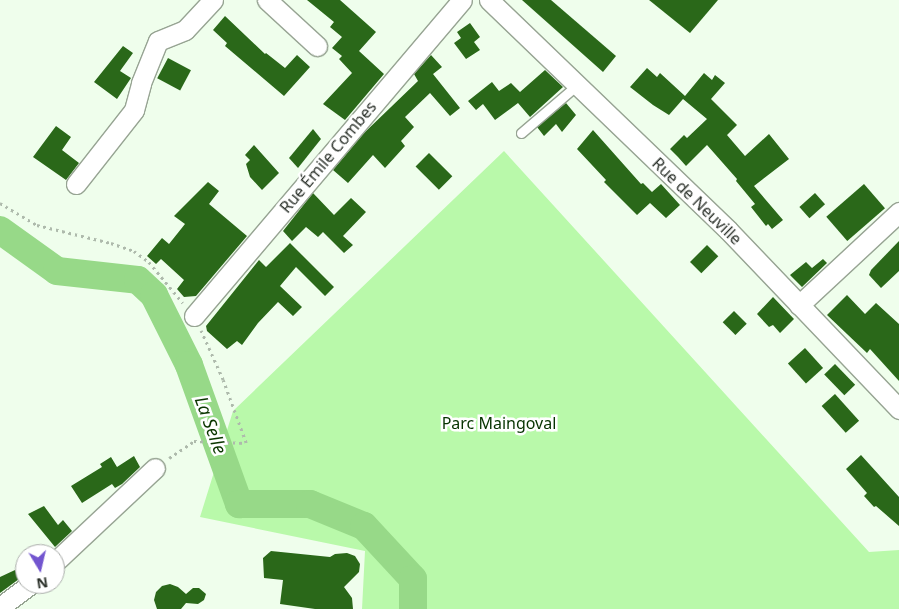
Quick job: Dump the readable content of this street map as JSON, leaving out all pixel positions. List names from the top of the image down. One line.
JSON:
{"streets":{"street":["Rue Émile Combes","Rue de Neuville"]},"water":["La Selle"],"parks":["Parc Maingoval"],"north":"bottom"}
